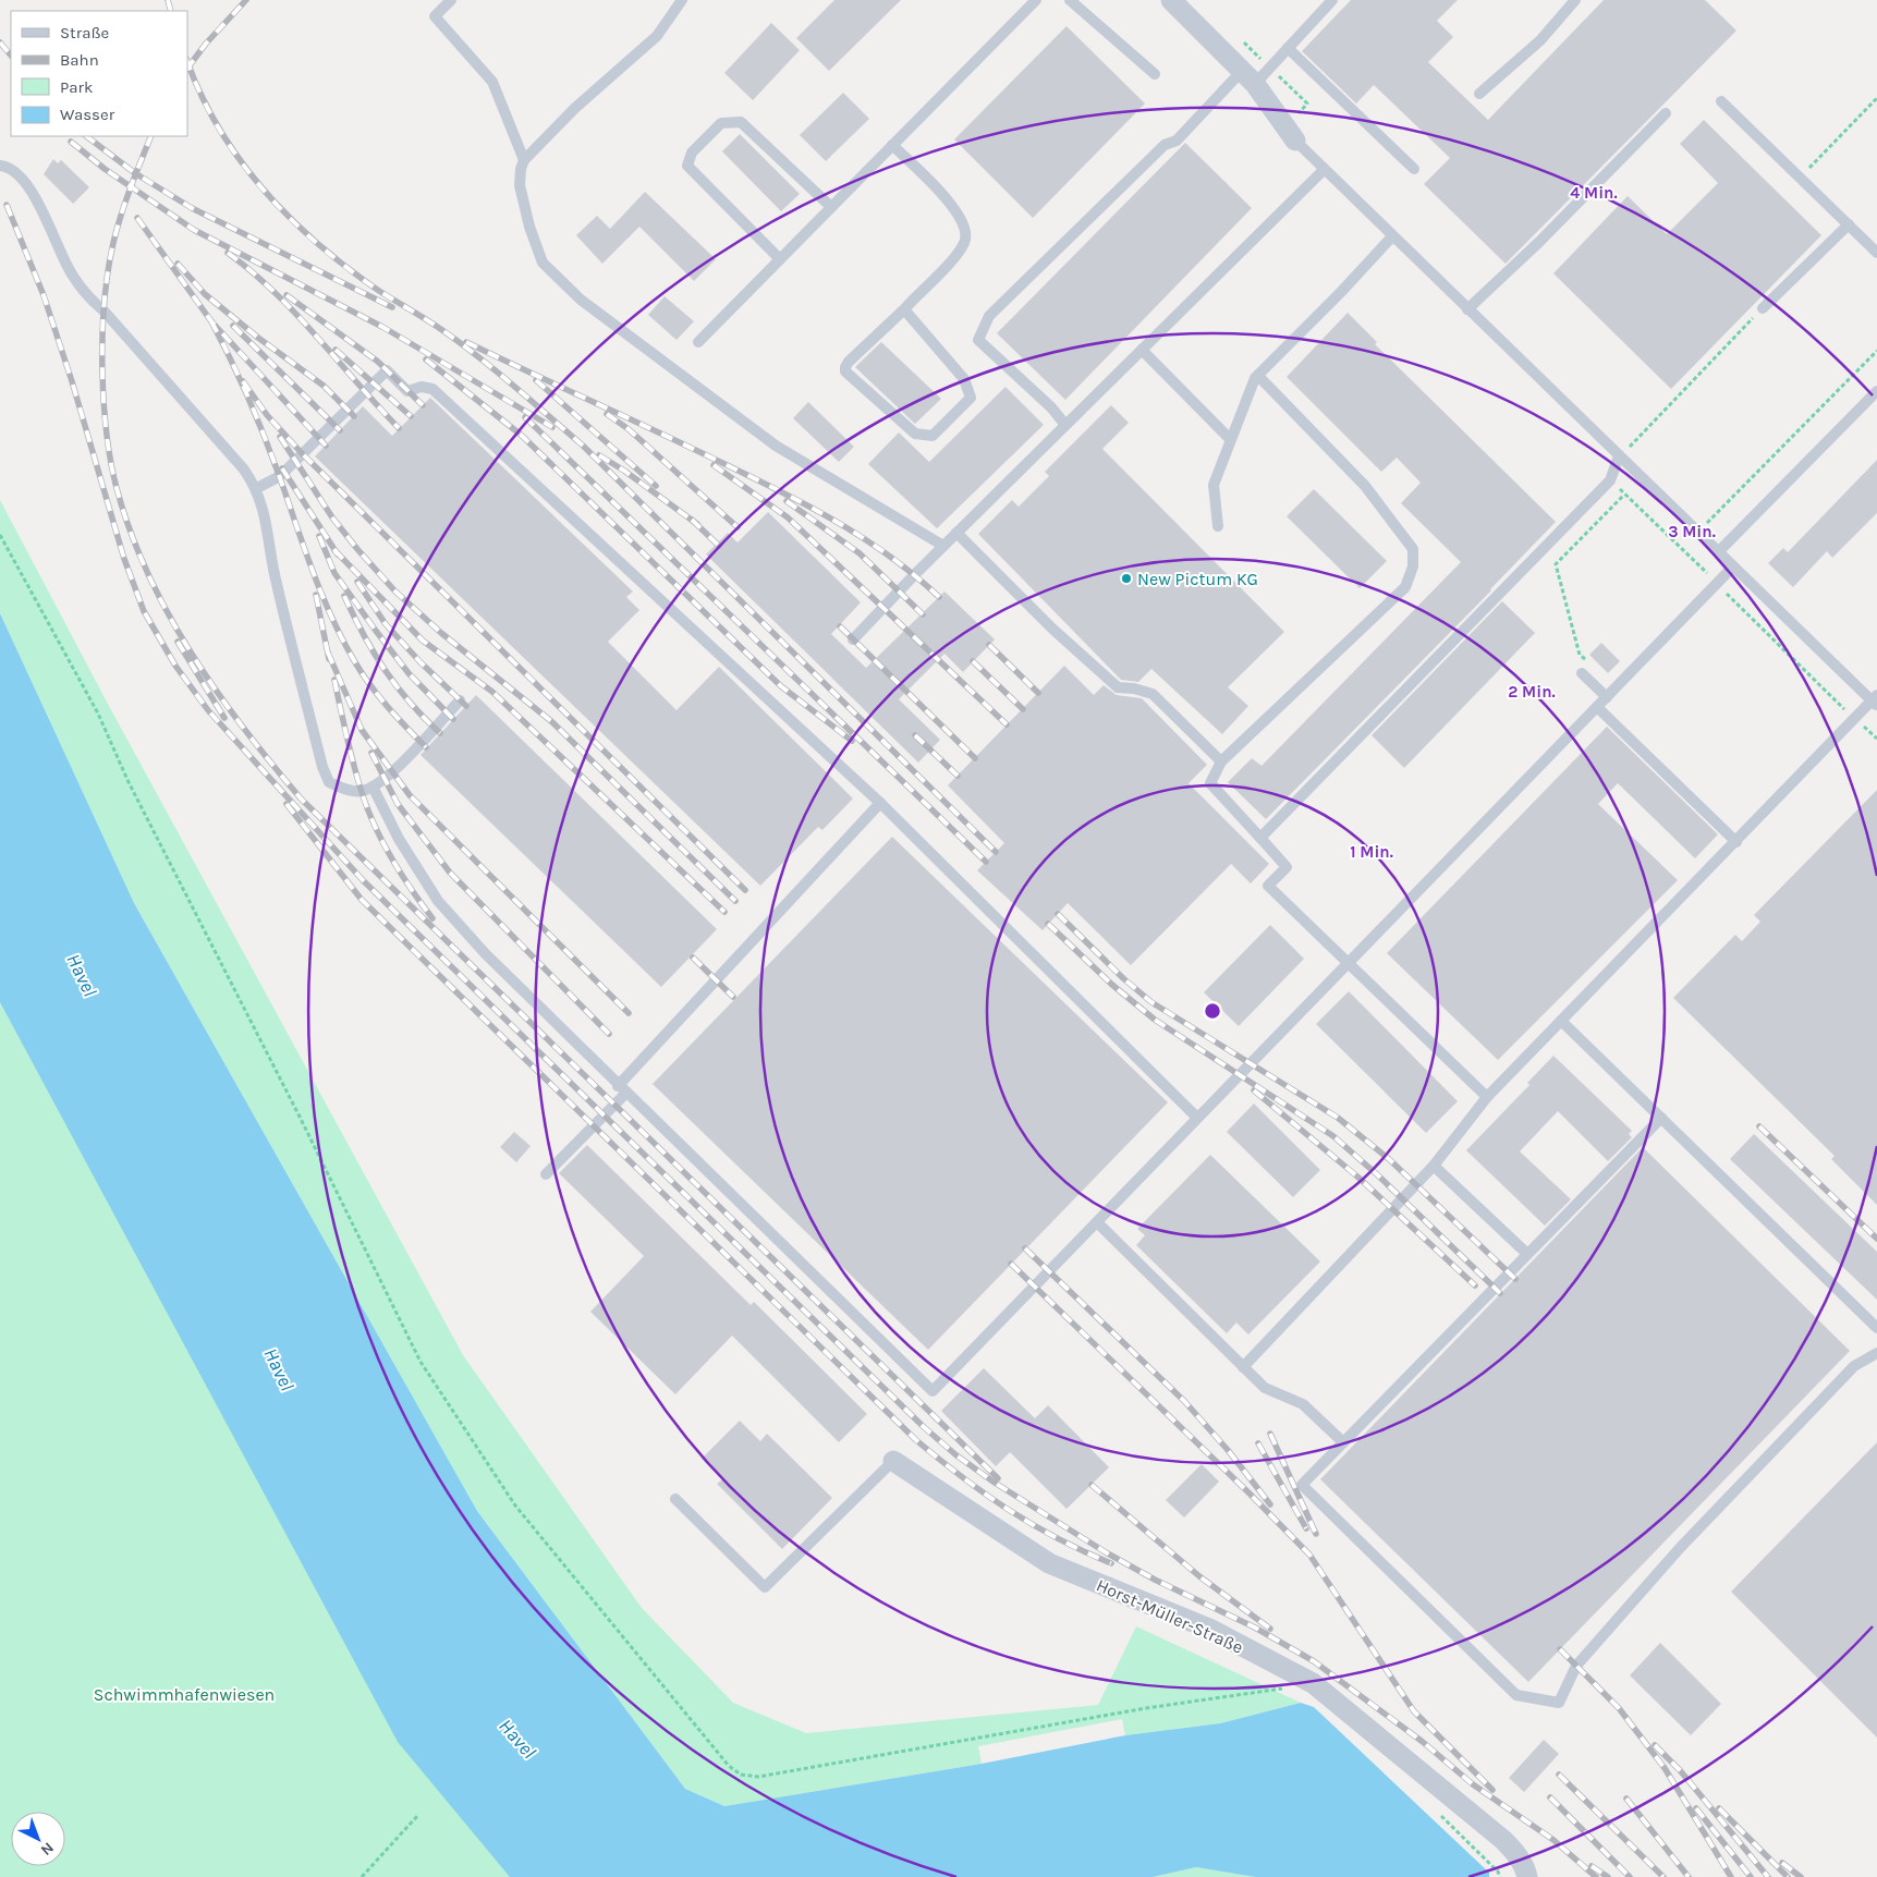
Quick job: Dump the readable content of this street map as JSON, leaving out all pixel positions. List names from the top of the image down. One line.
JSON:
{"streets":{"street":["Horst-Müller-Straße"]},"water":["Havel"],"parks":["Schwimmhafenwiesen"],"places":["New Pictum KG"],"legend":["Straße","Bahn","Park","Wasser"],"north":"bottom right","rings":["4 Min.","3 Min.","2 Min.","1 Min."]}
